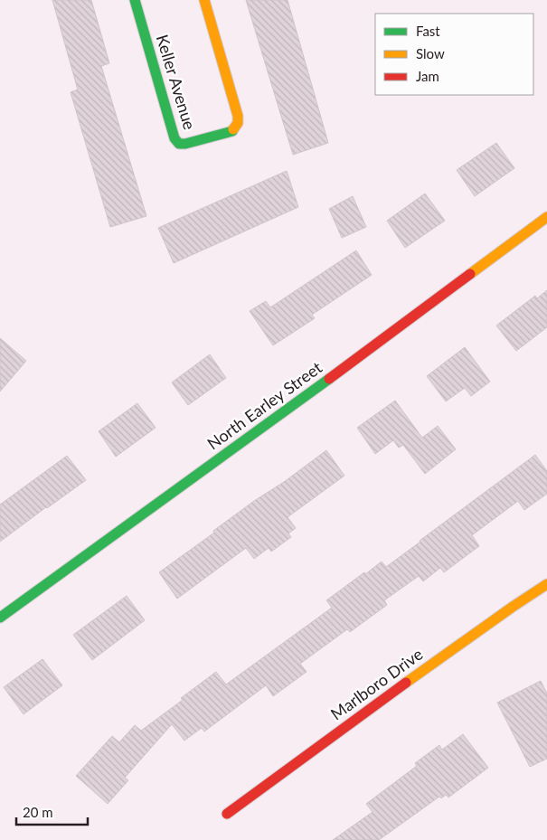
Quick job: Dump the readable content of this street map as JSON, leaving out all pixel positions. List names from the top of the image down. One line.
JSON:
{"streets":{"street":["Keller Avenue","North Earley Street","Marlboro Drive"]},"legend":["Fast","Slow","Jam"],"scale_bar":"20 m"}
